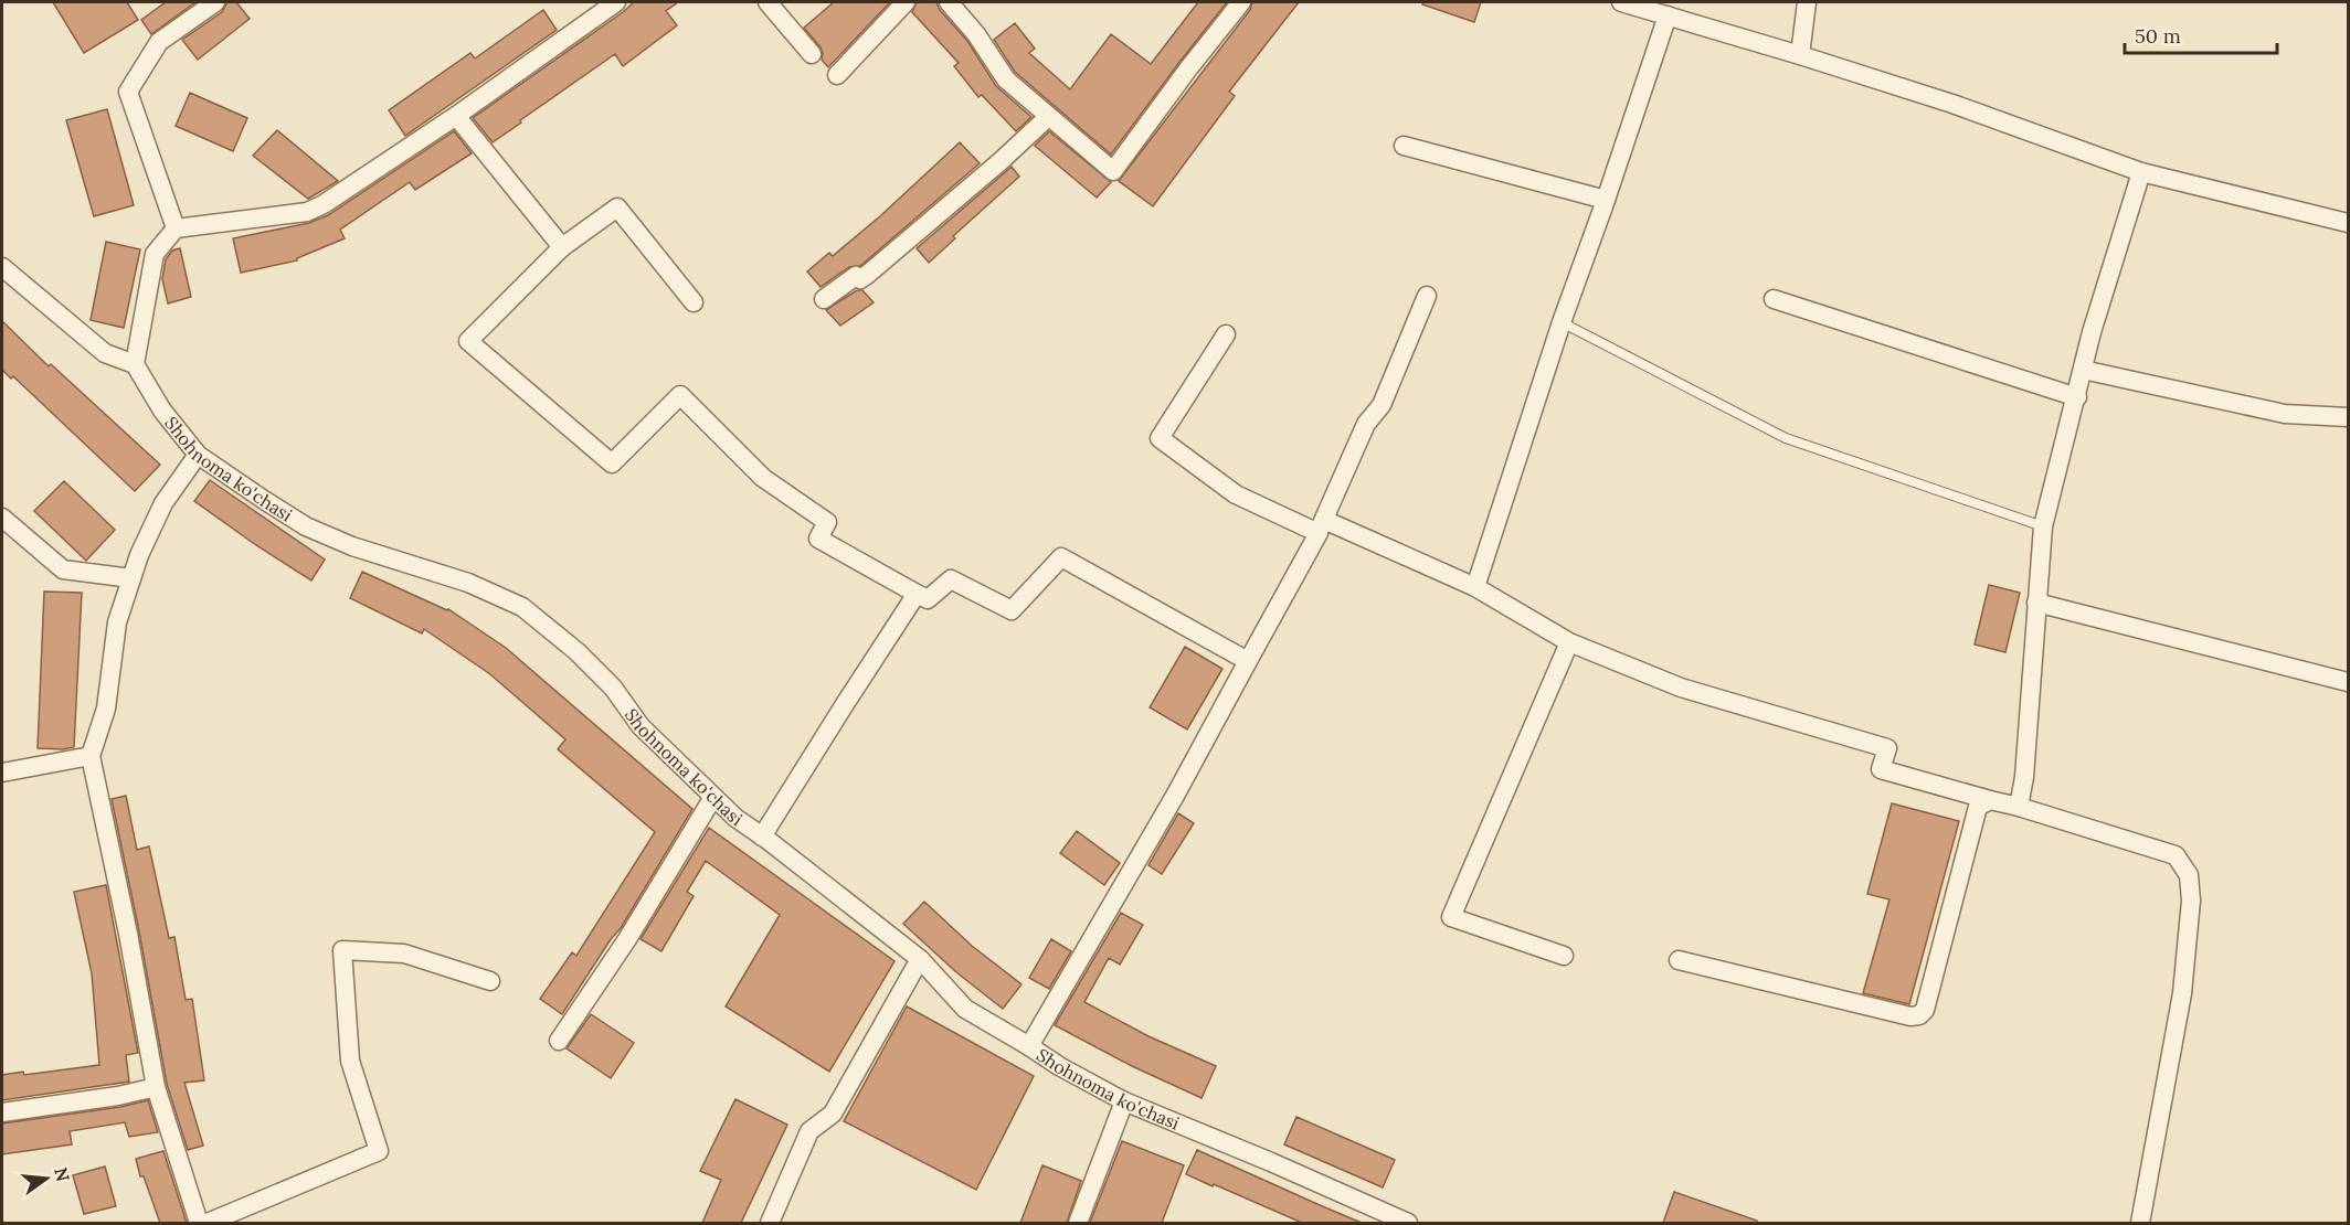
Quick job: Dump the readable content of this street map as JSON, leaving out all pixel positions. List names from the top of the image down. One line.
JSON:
{"streets":{"street":["Shohnoma ko'chasi"]},"scale_bar":"50 m","north":"right"}
